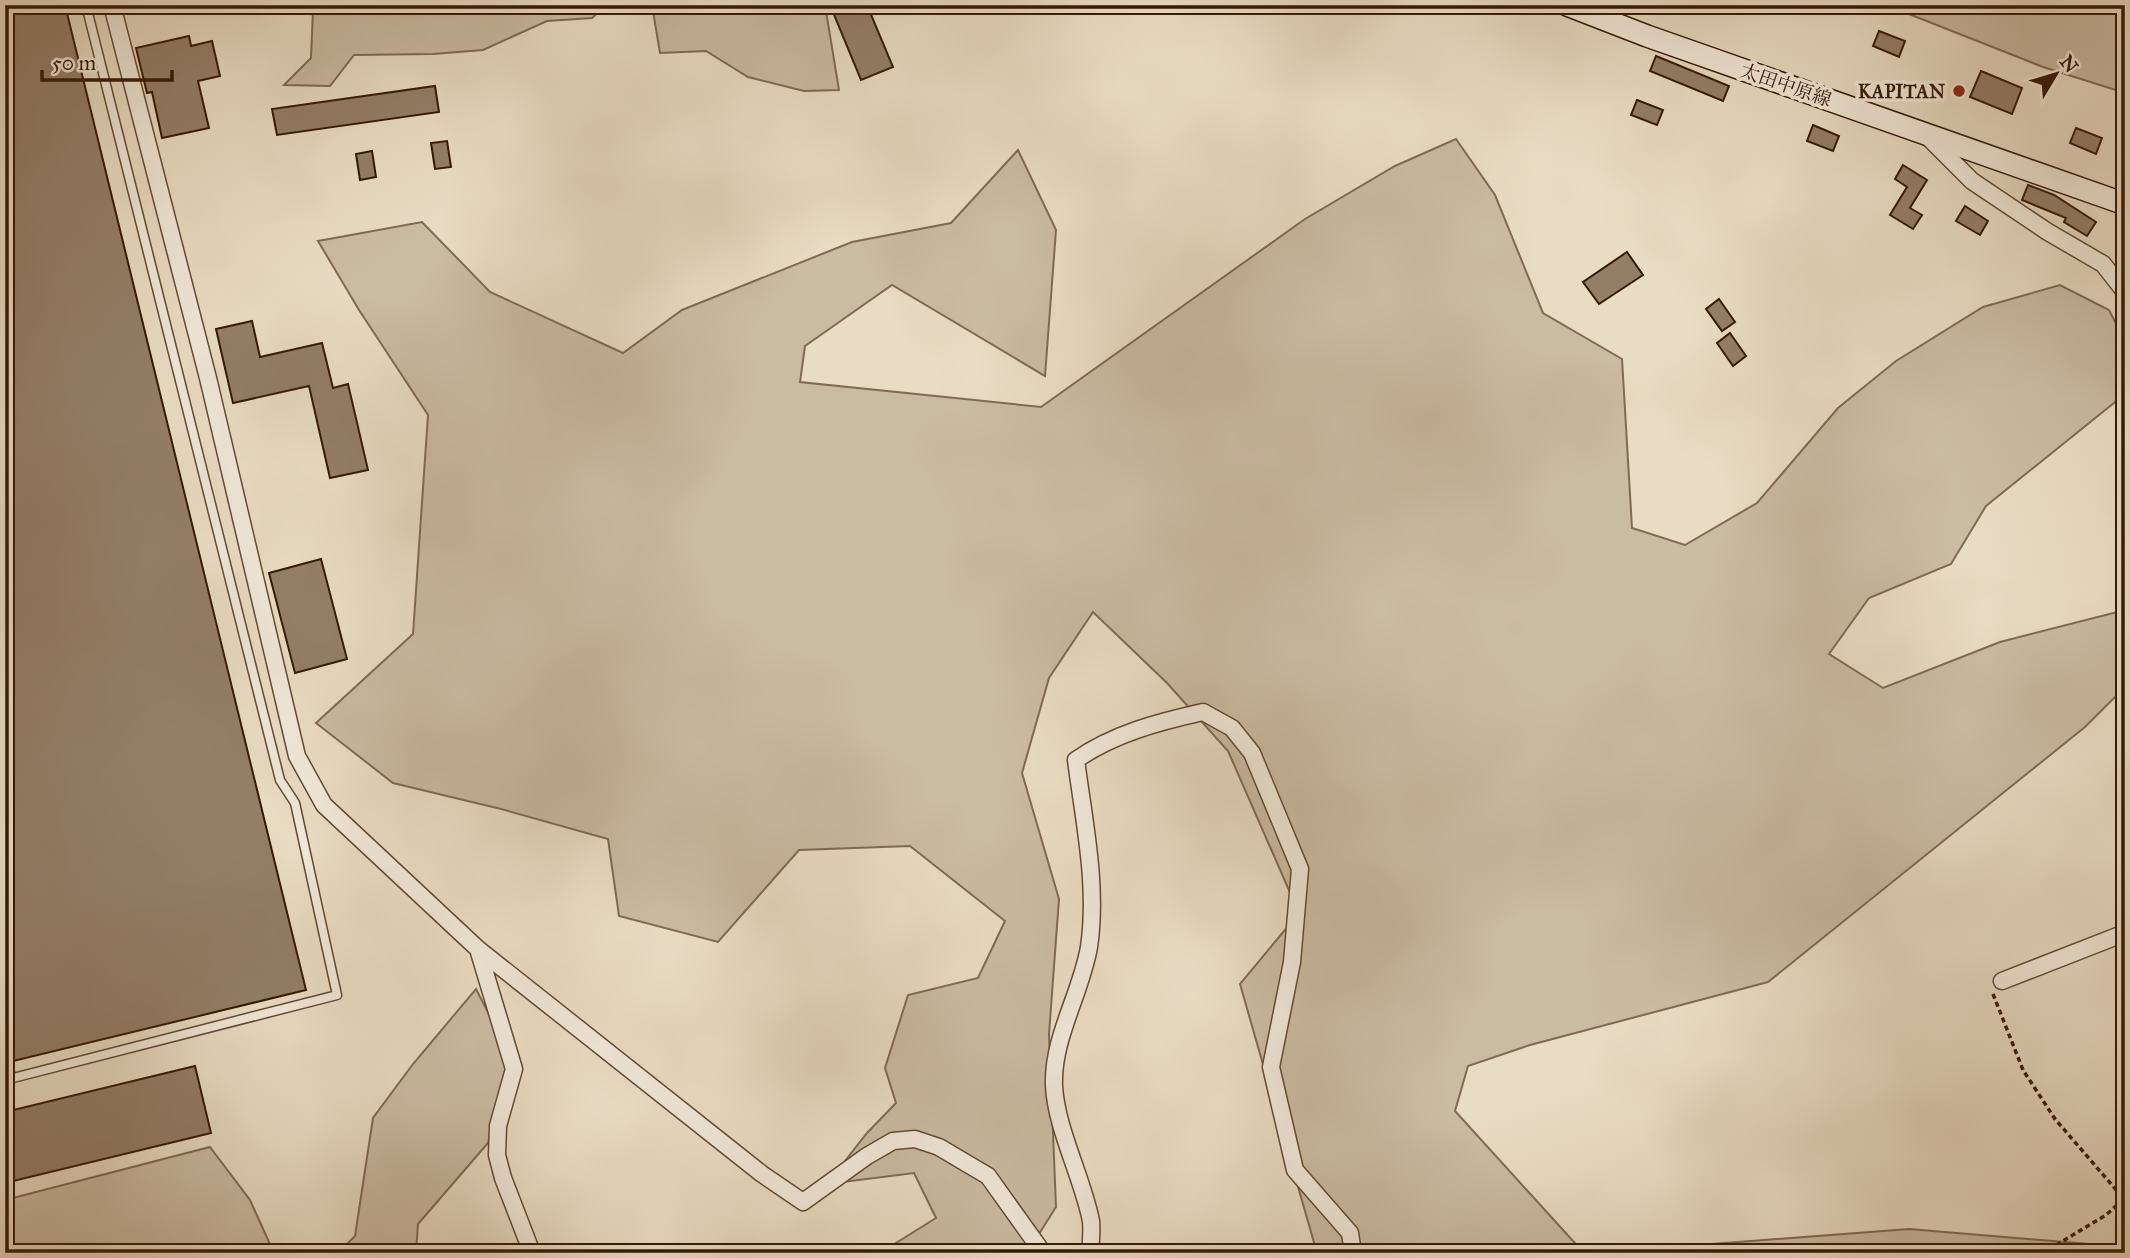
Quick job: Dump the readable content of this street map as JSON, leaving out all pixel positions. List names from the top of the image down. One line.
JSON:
{"streets":{"main road":["太田中原線"]},"places":["KAPITAN"],"scale_bar":"50 m","north":"top right"}
